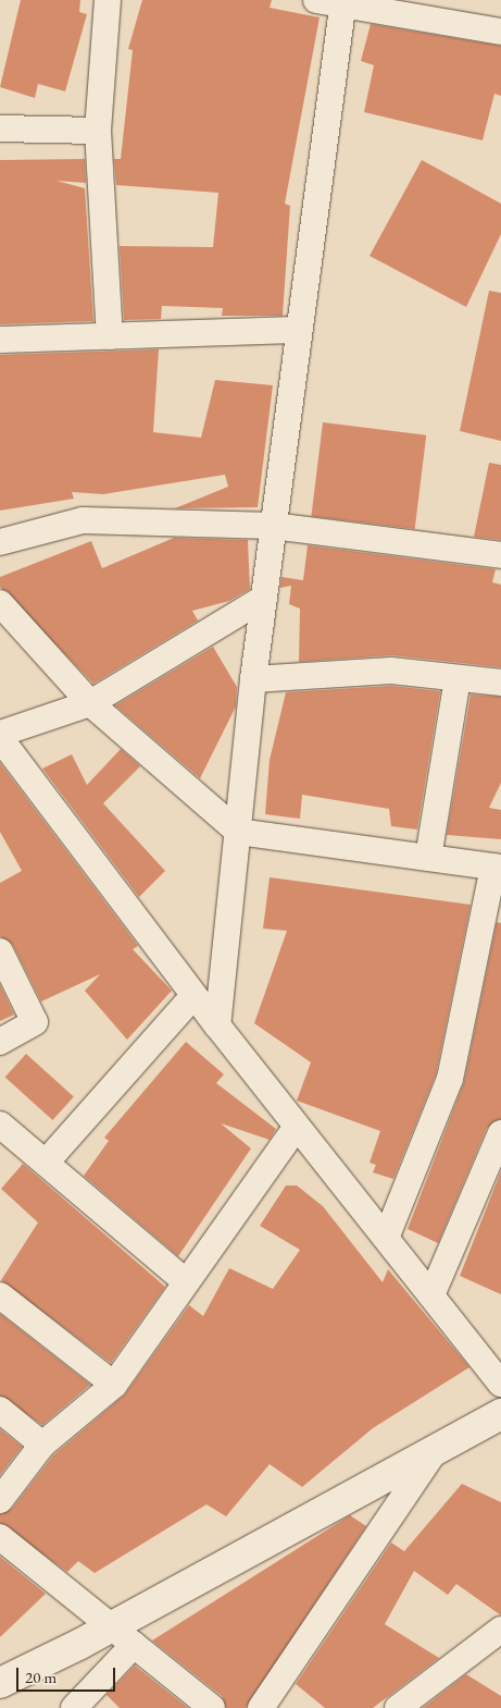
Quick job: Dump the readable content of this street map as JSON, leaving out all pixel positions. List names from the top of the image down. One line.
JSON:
{"scale_bar":"20 m"}
